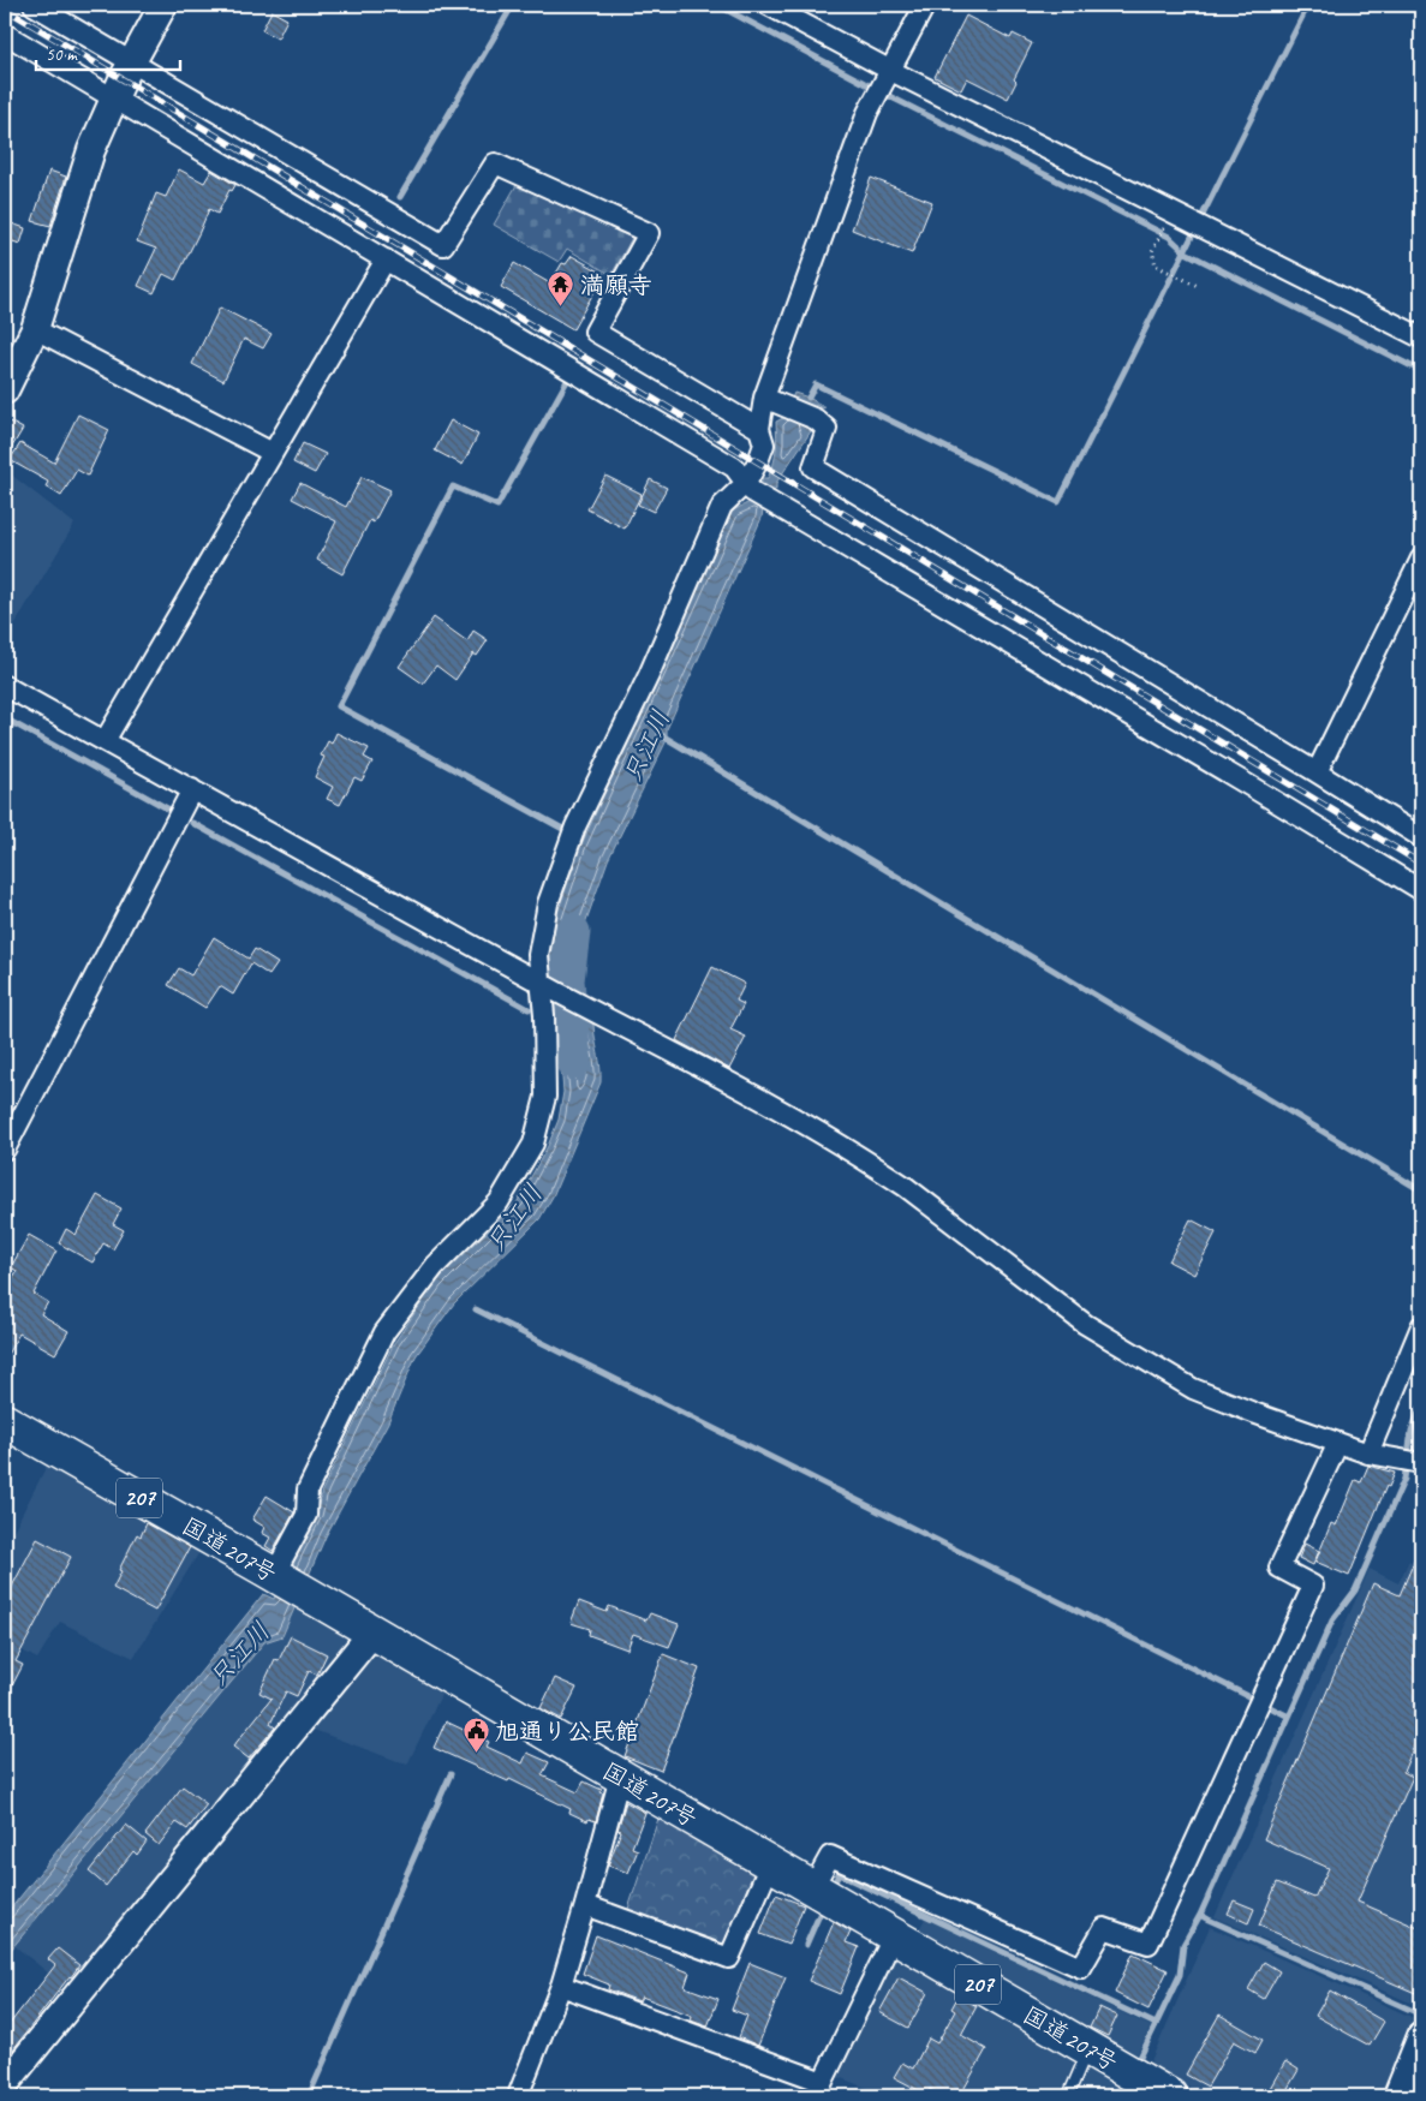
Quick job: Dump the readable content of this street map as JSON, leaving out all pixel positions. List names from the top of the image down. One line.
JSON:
{"streets":{"highway":["207","国道207号"]},"water":["只江川"],"places":{"temple":["満願寺"],"public building":["旭通り公民館"]},"scale_bar":"50 m"}
